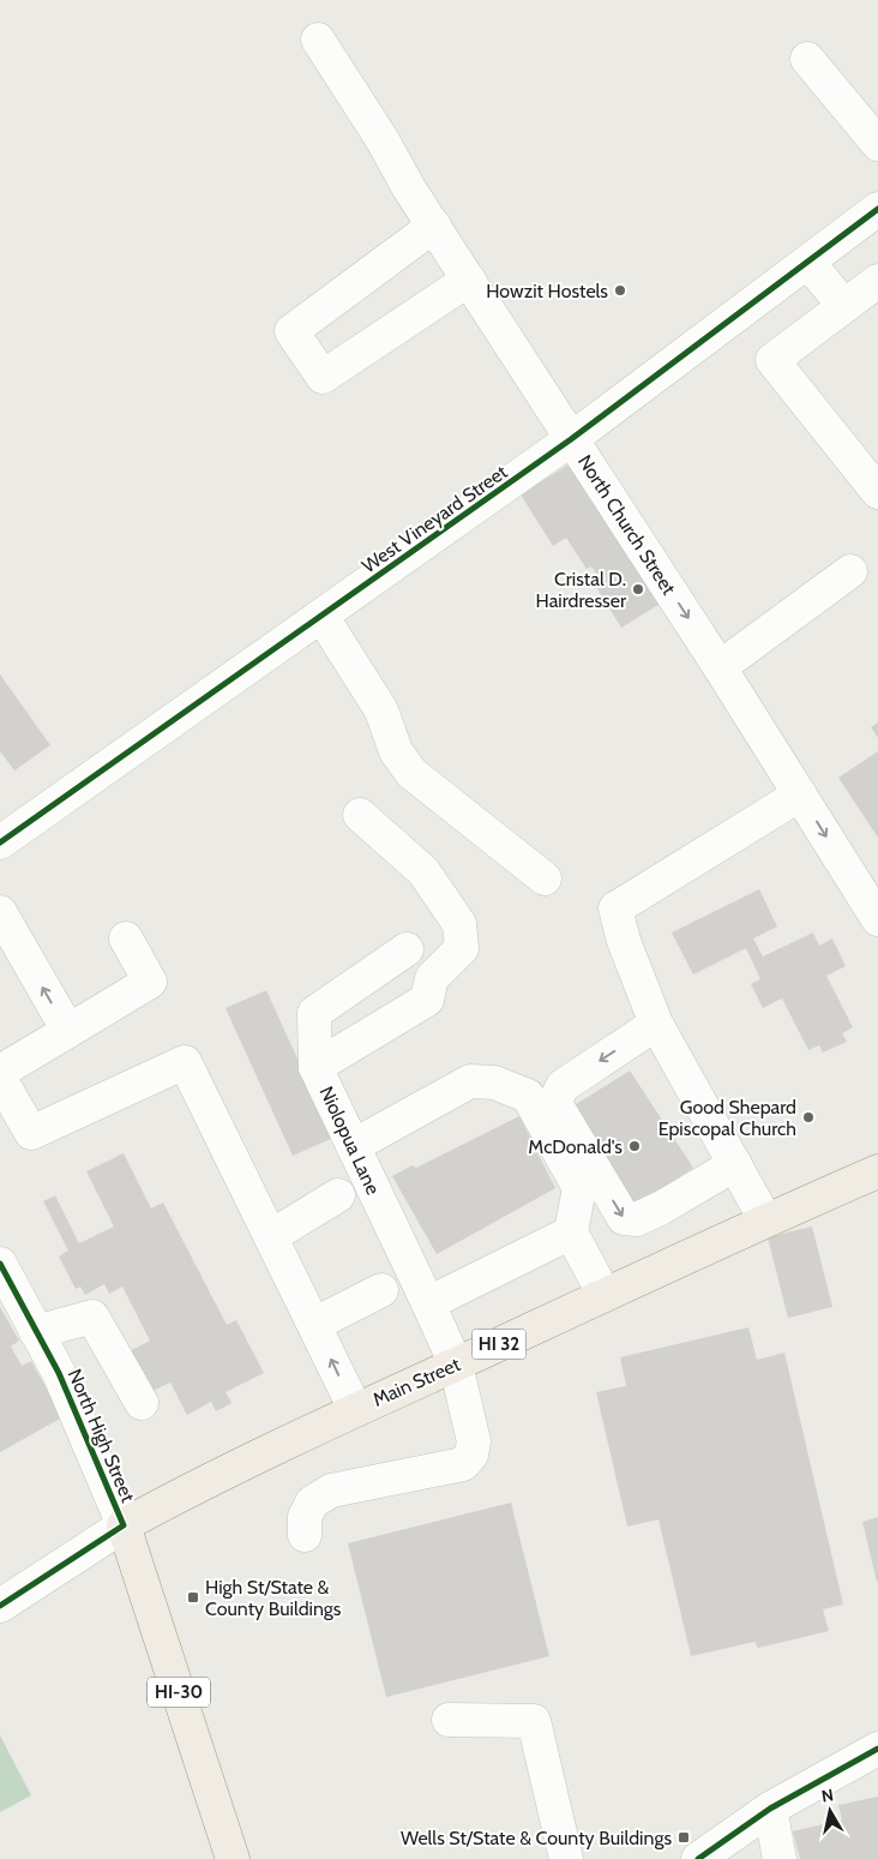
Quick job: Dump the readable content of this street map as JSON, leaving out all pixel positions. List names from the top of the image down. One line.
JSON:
{"streets":{"main road":["HI 32","Main Street","HI-30"],"street":["West Vineyard Street","North Church Street","Niolopua Lane","North High Street"]},"crossings":[["West Vineyard Street","North Church Street"],["Niolopua Lane","Main Street"],["Main Street","North High Street"],["Main Street","HI-30"],["North High Street","HI-30"]],"one_way":["North Church Street"],"places":{"other":["Howzit Hostels","Cristal D. Hairdresser","Good Shepard Episcopal Church","McDonald's"],"transit":["High St/State & County Buildings","Wells St/State & County Buildings"]},"north":"top"}
